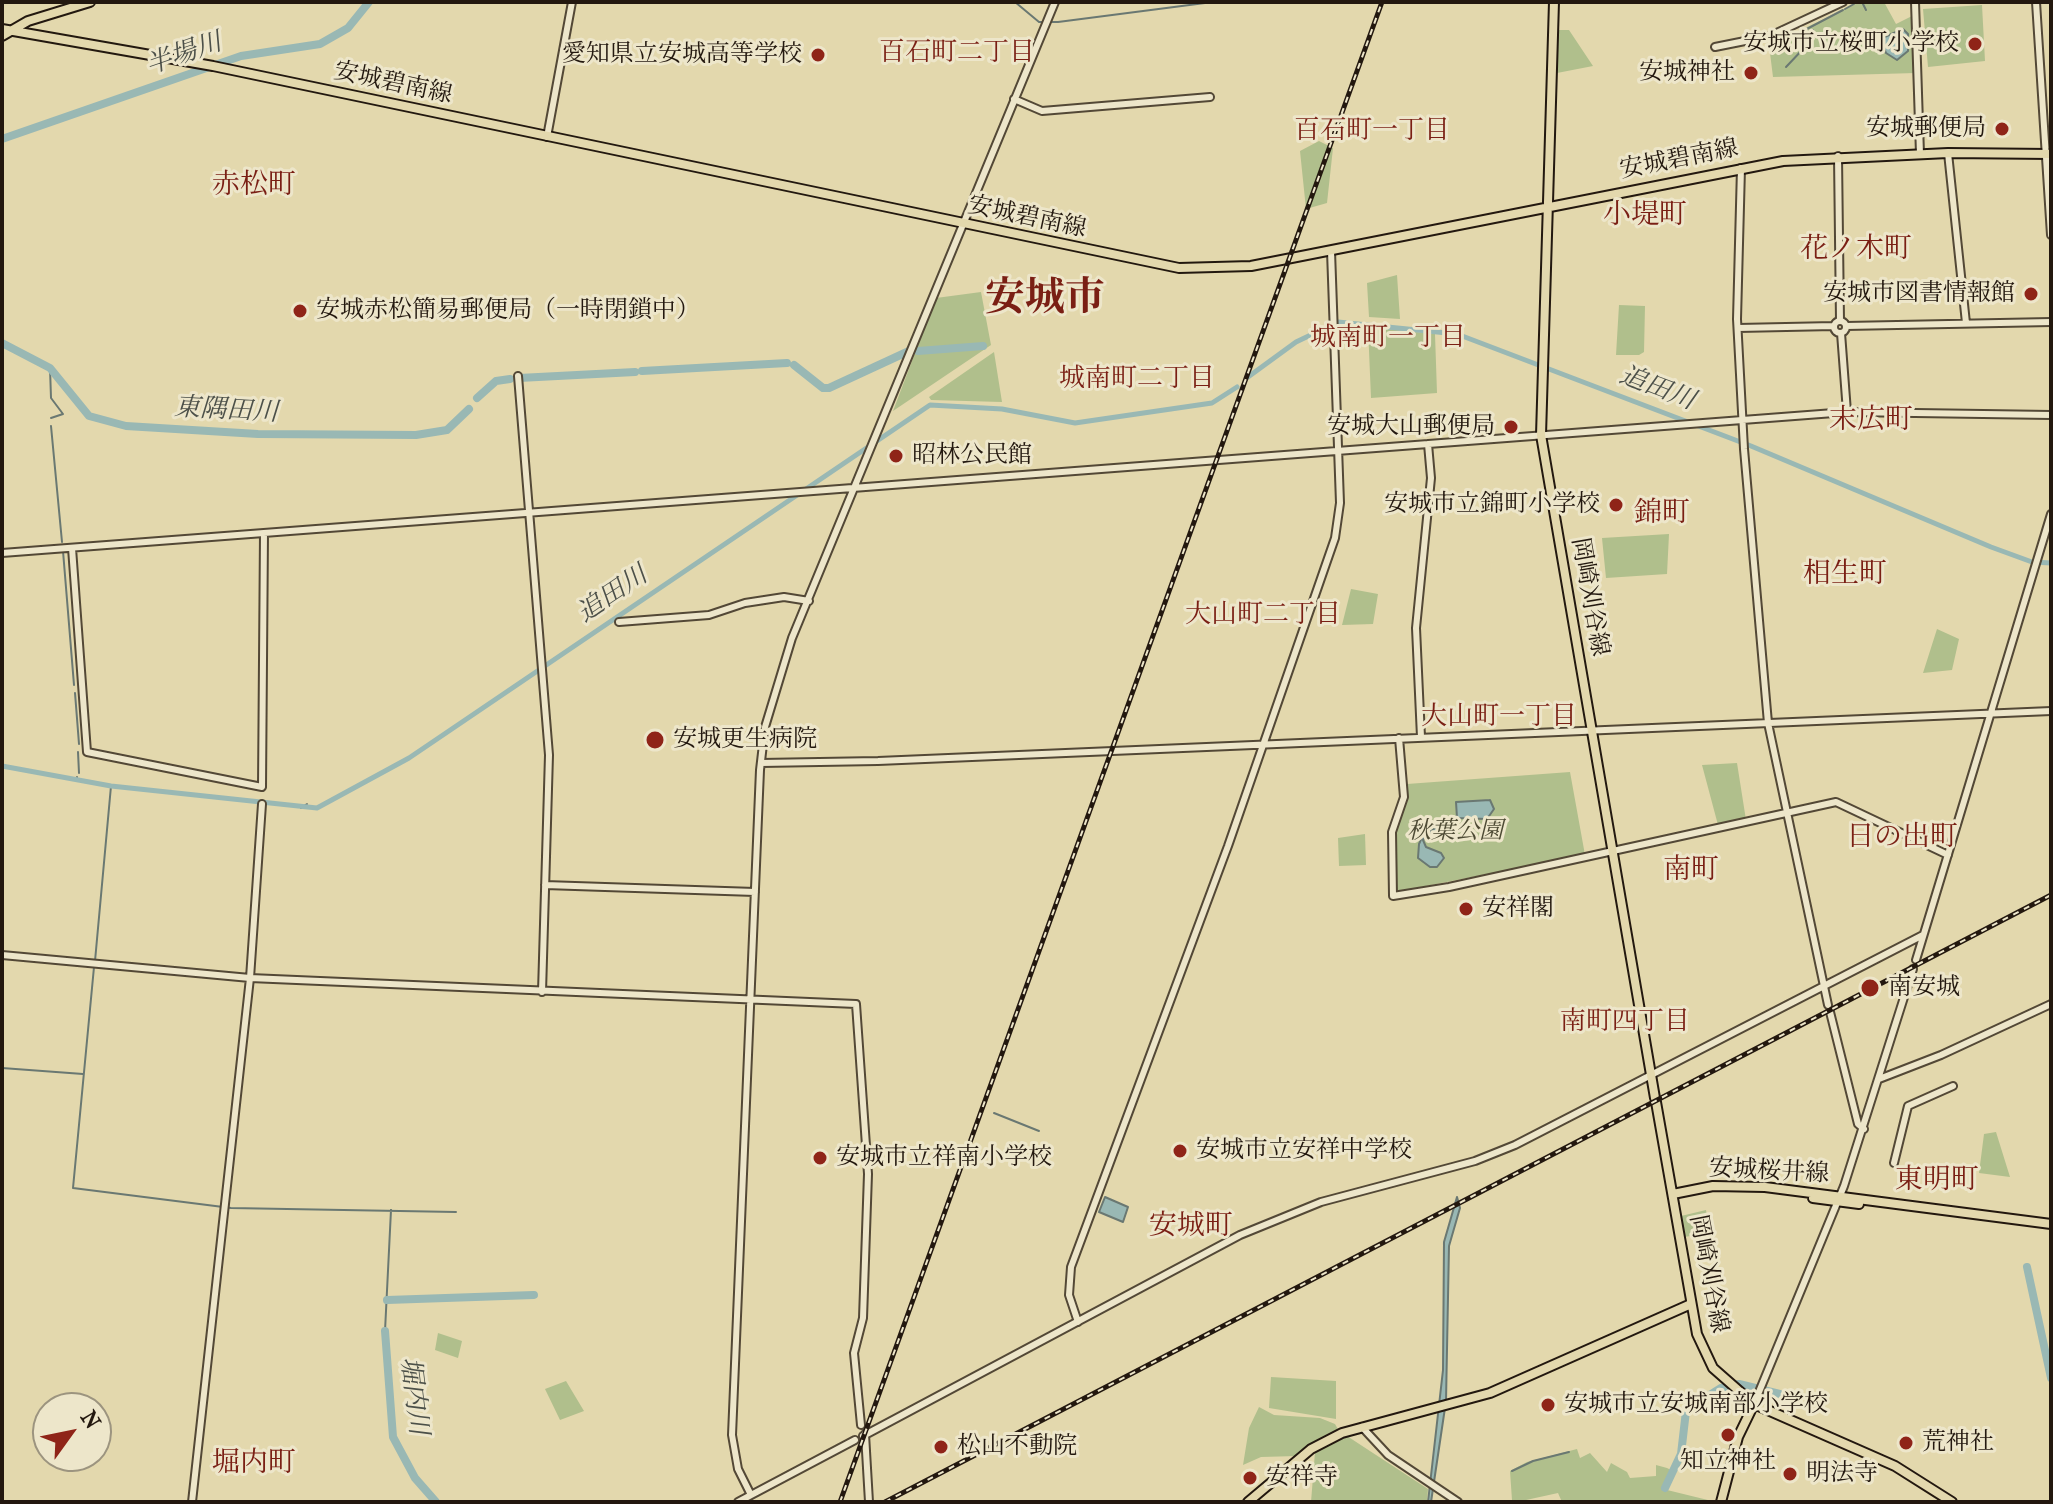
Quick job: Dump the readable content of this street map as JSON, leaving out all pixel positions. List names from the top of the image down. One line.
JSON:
{"streets":{"main road":["安城碧南線","岡崎刈谷線","安城桜井線"]},"crossings":[["安城碧南線","岡崎刈谷線"],["岡崎刈谷線","安城桜井線"]],"districts":["百石町二丁目","百石町一丁目","赤松町","小堤町","花ノ木町","安城市","城南町一丁目","城南町二丁目","末広町","錦町","相生町","大山町二丁目","大山町一丁目","日の出町","南町","南町四丁目","東明町","安城町","堀内町"],"water":["半場川","追田川","東隅田川","堀内川"],"parks":["秋葉公園"],"places":["安城市立桜町小学校","愛知県立安城高等学校","安城神社","安城郵便局","安城市図書情報館","安城赤松簡易郵便局（一時閉鎖中）","安城大山郵便局","昭林公民館","安城市立錦町小学校","安城更生病院","安祥閣","南安城","安城市立安祥中学校","安城市立祥南小学校","安城市立安城南部小学校","知立神社","荒神社","松山不動院","明法寺","安祥寺"],"north":"top right"}
